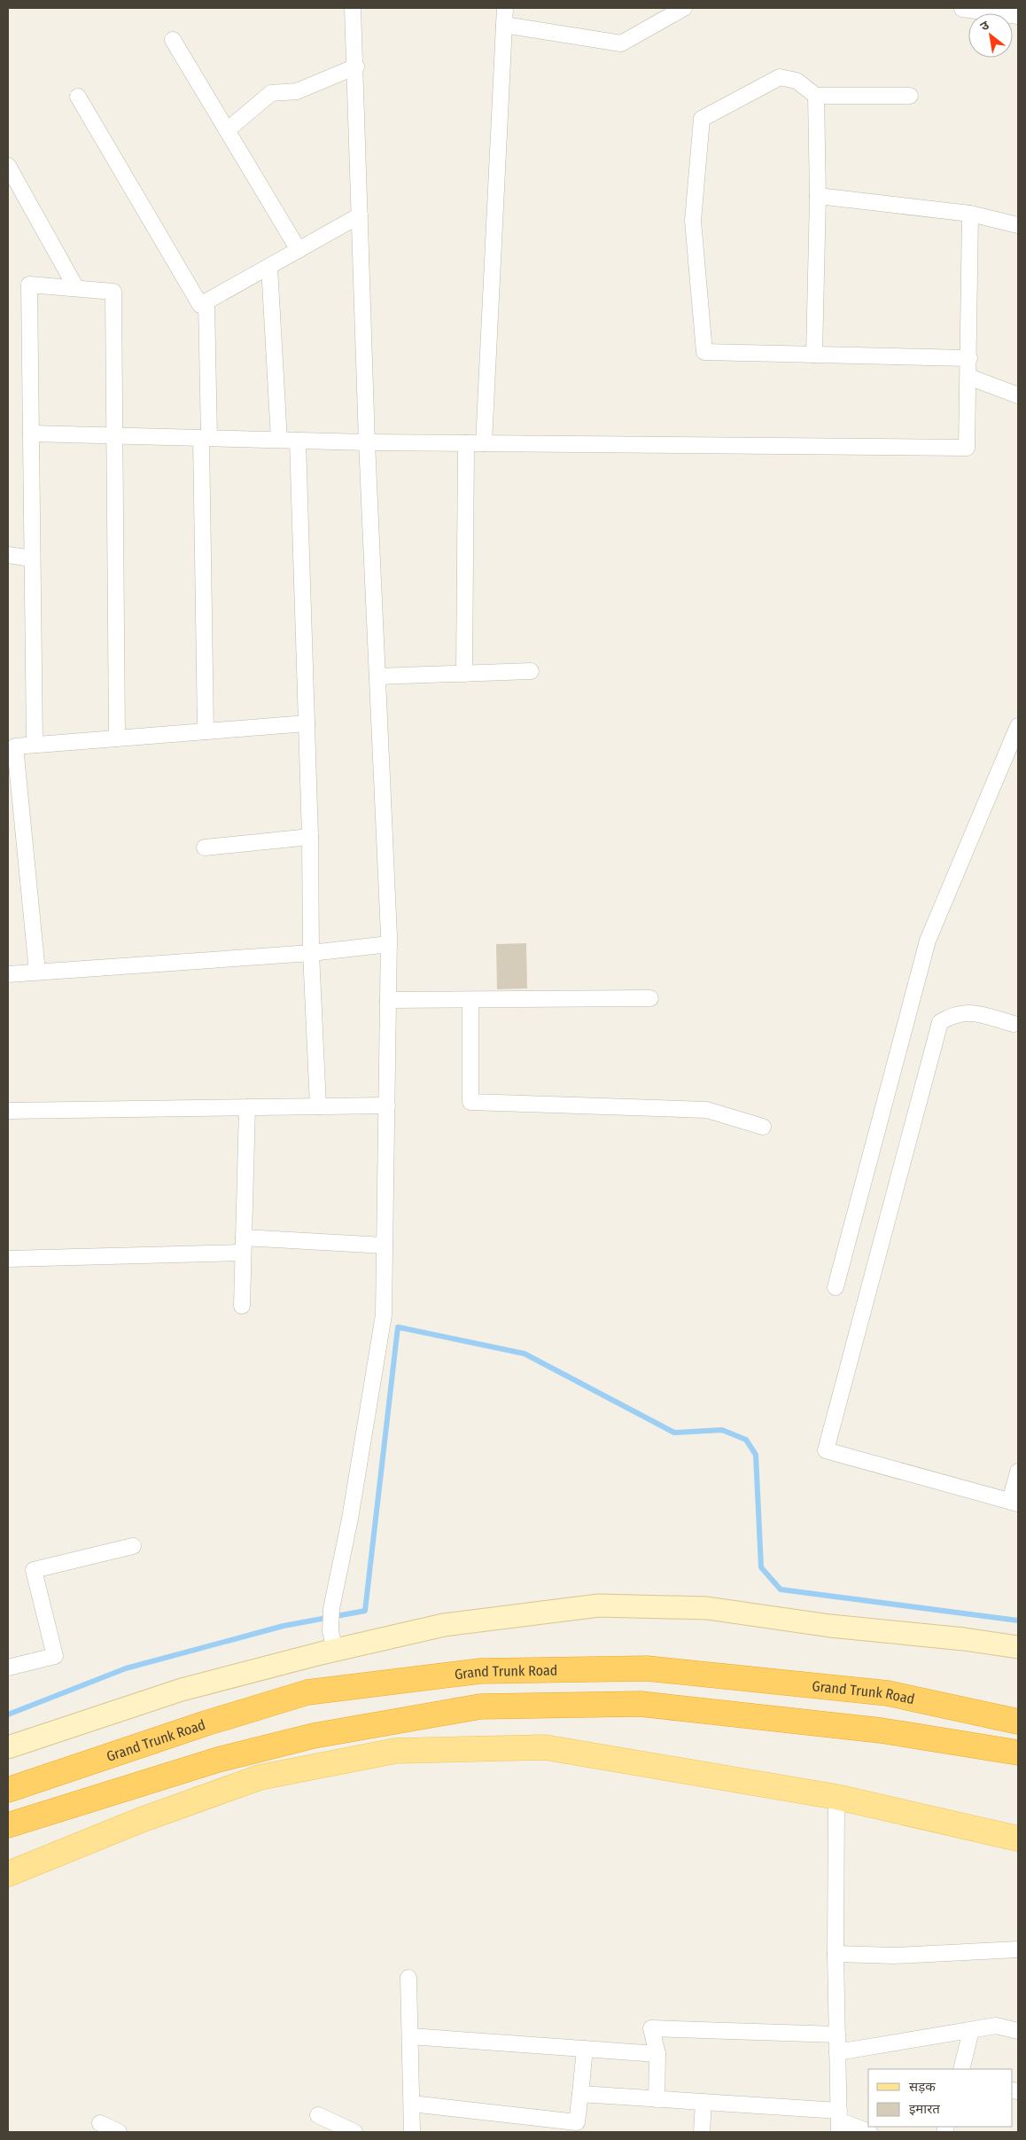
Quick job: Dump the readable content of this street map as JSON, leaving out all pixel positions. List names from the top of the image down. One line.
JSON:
{"streets":{"highway":["Grand Trunk Road"]},"legend":["सड़क","इमारत"],"north":"top left"}
